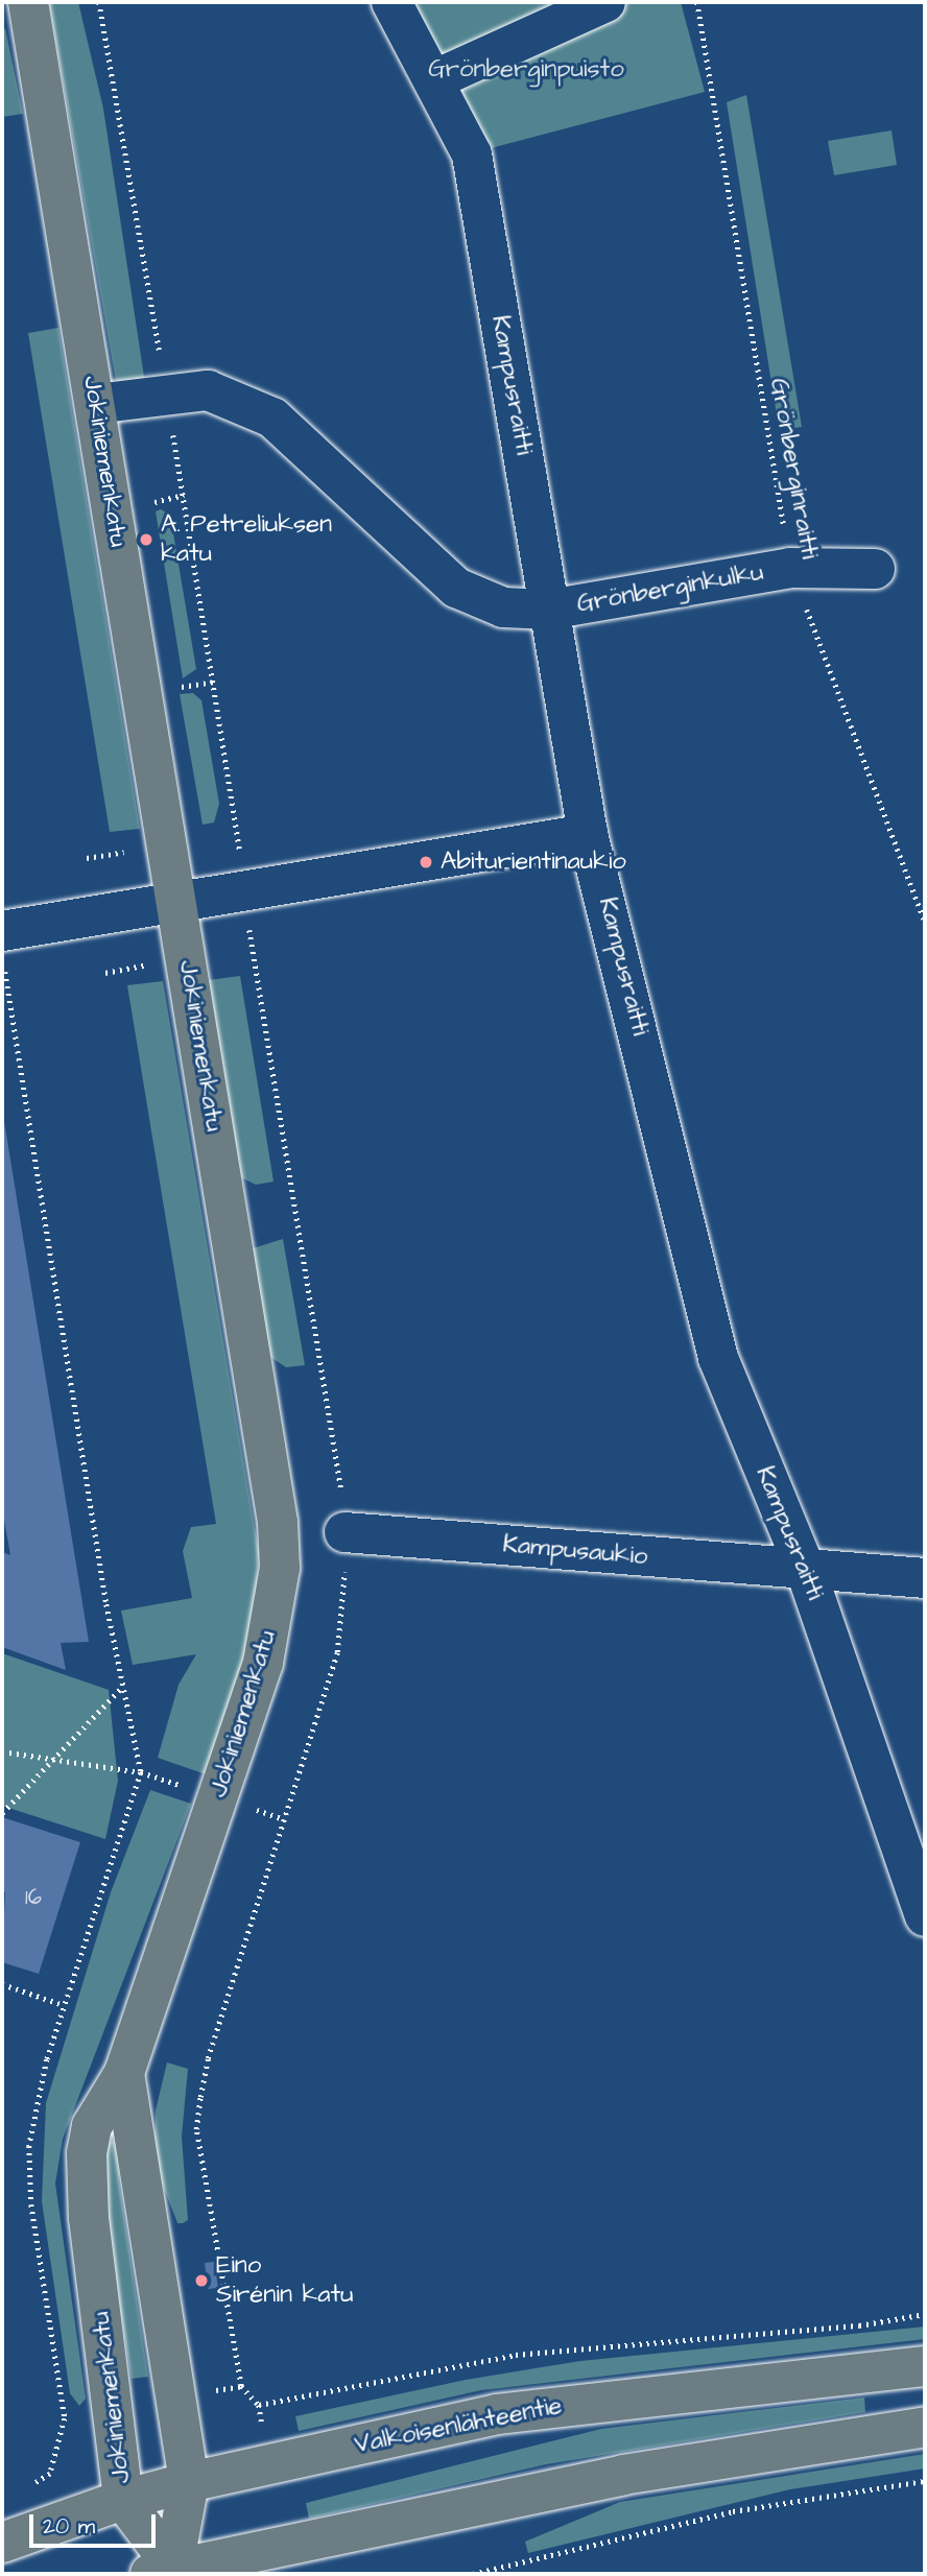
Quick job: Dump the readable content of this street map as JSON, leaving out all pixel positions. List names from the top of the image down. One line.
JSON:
{"streets":{"main road":["Jokiniemenkatu","Valkoisenlähteentie"],"street":["Kampusraitti","Grönberginkulku","Kampusaukio"],"path":["Grönberginraitti"]},"crossings":[["Kampusraitti","Grönberginkulku"],["Kampusraitti","Kampusaukio"],["Jokiniemenkatu","Grönberginkulku"],["Jokiniemenkatu","Valkoisenlähteentie"],["Grönberginraitti","Grönberginkulku"]],"parks":["Grönberginpuisto"],"places":["A. Petreliuksen katu","Abiturientinaukio","Eino Sirénin katu"],"house_numbers":["16"],"scale_bar":"20 m"}
